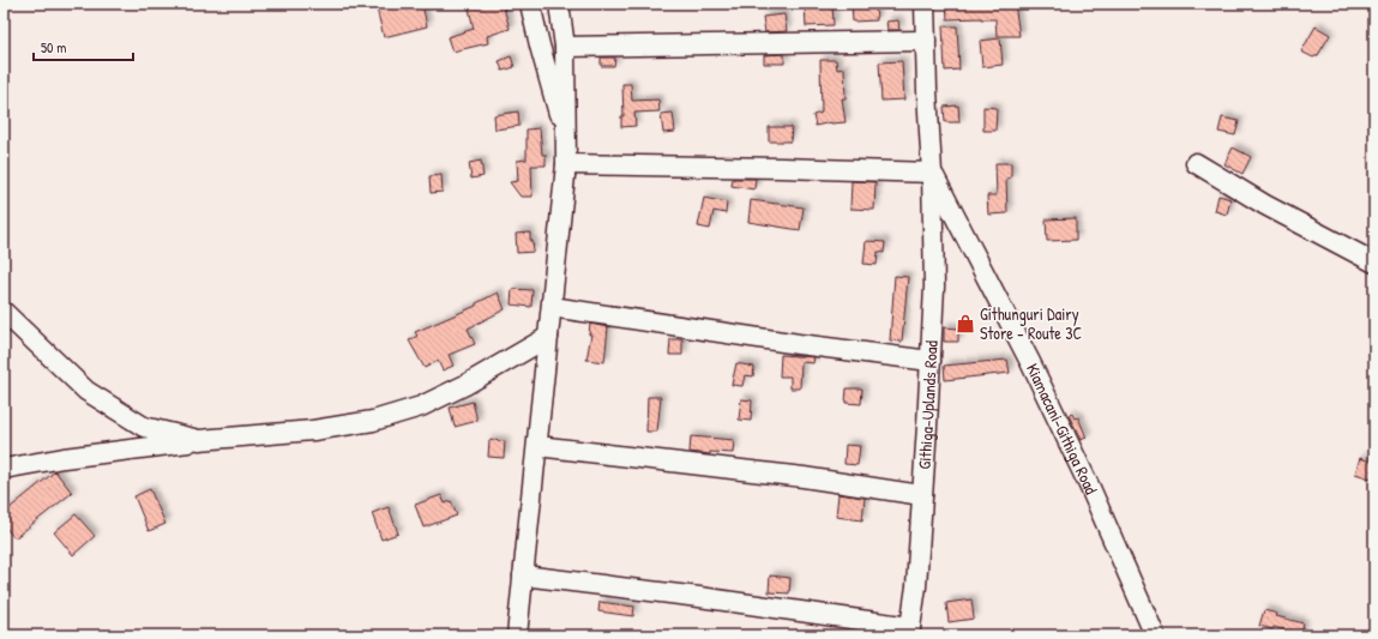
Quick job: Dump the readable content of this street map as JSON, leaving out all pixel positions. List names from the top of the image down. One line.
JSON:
{"streets":{"street":["Githiga-Uplands Road","Kiamacani-Githiga Road"]},"crossings":[["Githiga-Uplands Road","Kiamacani-Githiga Road"]],"places":{"shop":["Githunguri Dairy Store - Route 3C"]},"scale_bar":"50 m"}
